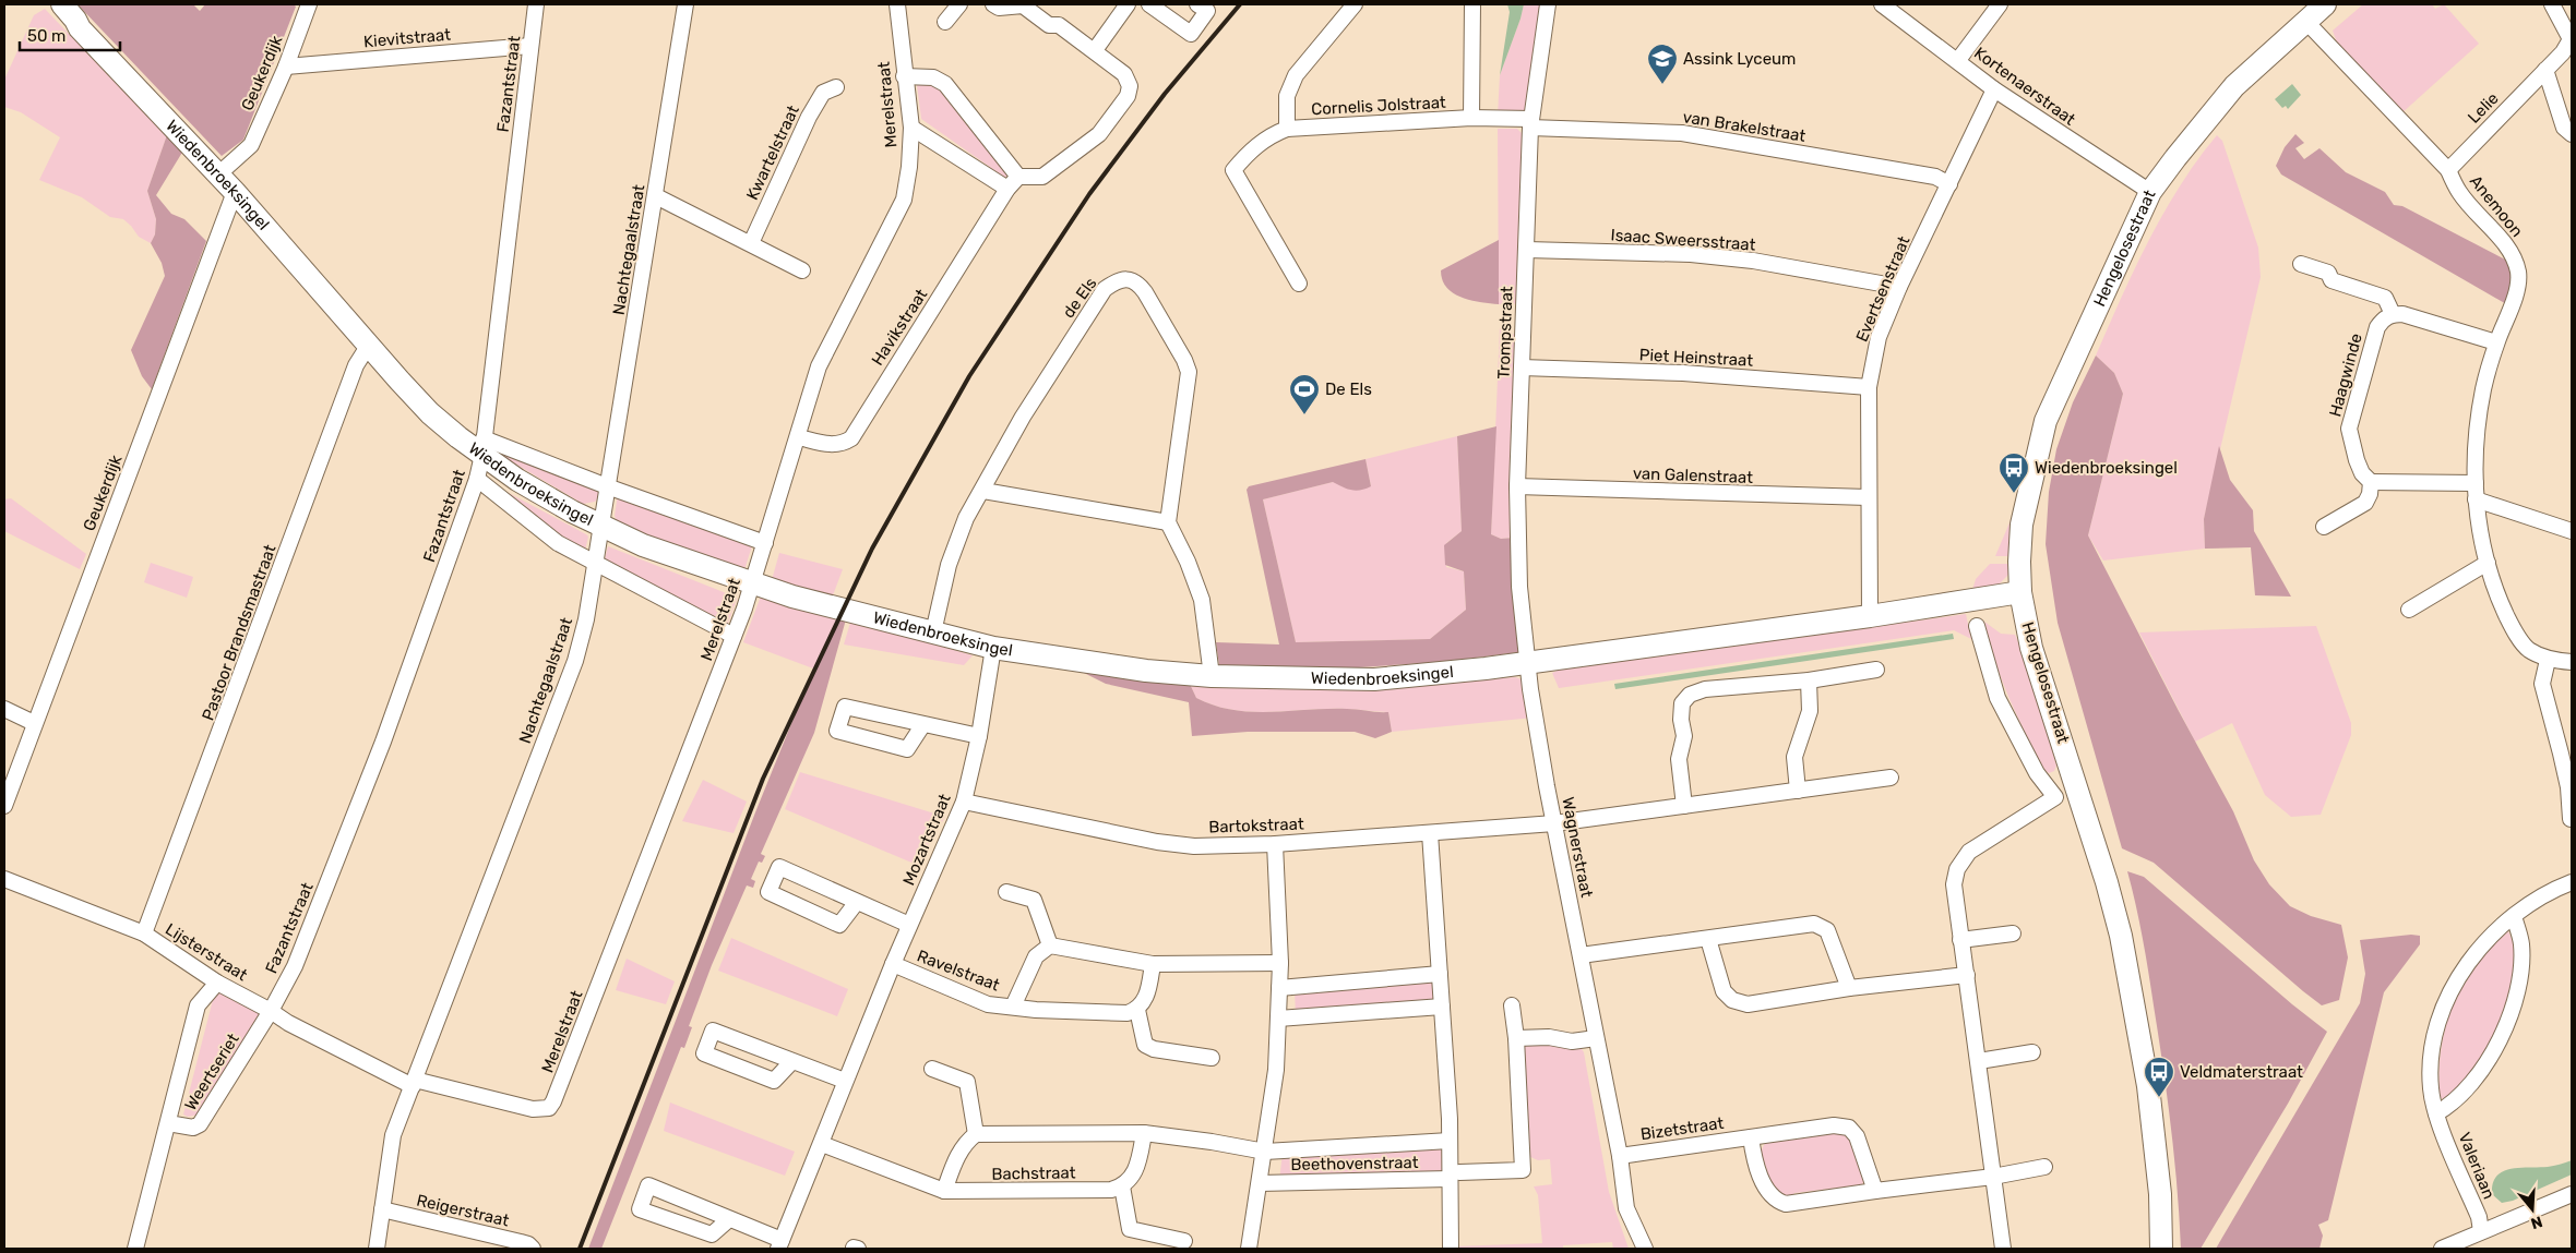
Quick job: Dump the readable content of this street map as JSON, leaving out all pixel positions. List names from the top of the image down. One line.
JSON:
{"streets":{"street":["Kievitstraat","Geukerdijk","Fazantstraat","Kortenaerstraat","Merelstraat","Cornelis Jolstraat","Lelie","van Brakelstraat","Kwartelstraat","Wiedenbroeksingel","Anemoon","Isaac Sweersstraat","Hengelosestraat","Nachtegaalstraat","Evertsenstraat","de Els","Havikstraat","Trompstraat","Piet Heinstraat","Haagwinde","van Galenstraat","Pastoor Brandsmastraat","Bartokstraat","Mozartstraat","Wagnerstraat","Lijsterstraat","Ravelstraat","Weertseriet","Bizetstraat","Beethovenstraat","Valeriaan","Bachstraat","Reigerstraat"]},"crossings":[["Kievitstraat","Geukerdijk"],["Kievitstraat","Fazantstraat"],["Geukerdijk","Wiedenbroeksingel"],["Fazantstraat","Wiedenbroeksingel"],["Fazantstraat","Lijsterstraat"],["Fazantstraat","Weertseriet"],["Kortenaerstraat","Hengelosestraat"],["Kortenaerstraat","Evertsenstraat"],["Merelstraat","Wiedenbroeksingel"],["Merelstraat","Nachtegaalstraat"],["Merelstraat","Havikstraat"],["Merelstraat","Lijsterstraat"],["Cornelis Jolstraat","van Brakelstraat"],["Cornelis Jolstraat","Trompstraat"],["Lelie","Anemoon"],["van Brakelstraat","Evertsenstraat"],["van Brakelstraat","Trompstraat"],["Wiedenbroeksingel","Hengelosestraat"],["Wiedenbroeksingel","Nachtegaalstraat"],["Wiedenbroeksingel","Evertsenstraat"],["Wiedenbroeksingel","de Els"],["Wiedenbroeksingel","Trompstraat"],["Wiedenbroeksingel","Pastoor Brandsmastraat"],["Wiedenbroeksingel","Mozartstraat"],["Wiedenbroeksingel","Wagnerstraat"],["Anemoon","Hengelosestraat"],["Isaac Sweersstraat","Evertsenstraat"],["Isaac Sweersstraat","Trompstraat"],["Nachtegaalstraat","Lijsterstraat"],["Nachtegaalstraat","Reigerstraat"],["Evertsenstraat","Piet Heinstraat"],["Evertsenstraat","van Galenstraat"],["Trompstraat","Piet Heinstraat"],["Trompstraat","van Galenstraat"],["Trompstraat","Wagnerstraat"],["Pastoor Brandsmastraat","Lijsterstraat"],["Bartokstraat","Mozartstraat"],["Bartokstraat","Wagnerstraat"],["Mozartstraat","Ravelstraat"],["Mozartstraat","Bachstraat"],["Wagnerstraat","Bizetstraat"],["Lijsterstraat","Weertseriet"]],"places":{"school or university":["Assink Lyceum"],"sports":["De Els"],"bus stop":["Wiedenbroeksingel","Veldmaterstraat"]},"scale_bar":"50 m","north":"bottom"}
